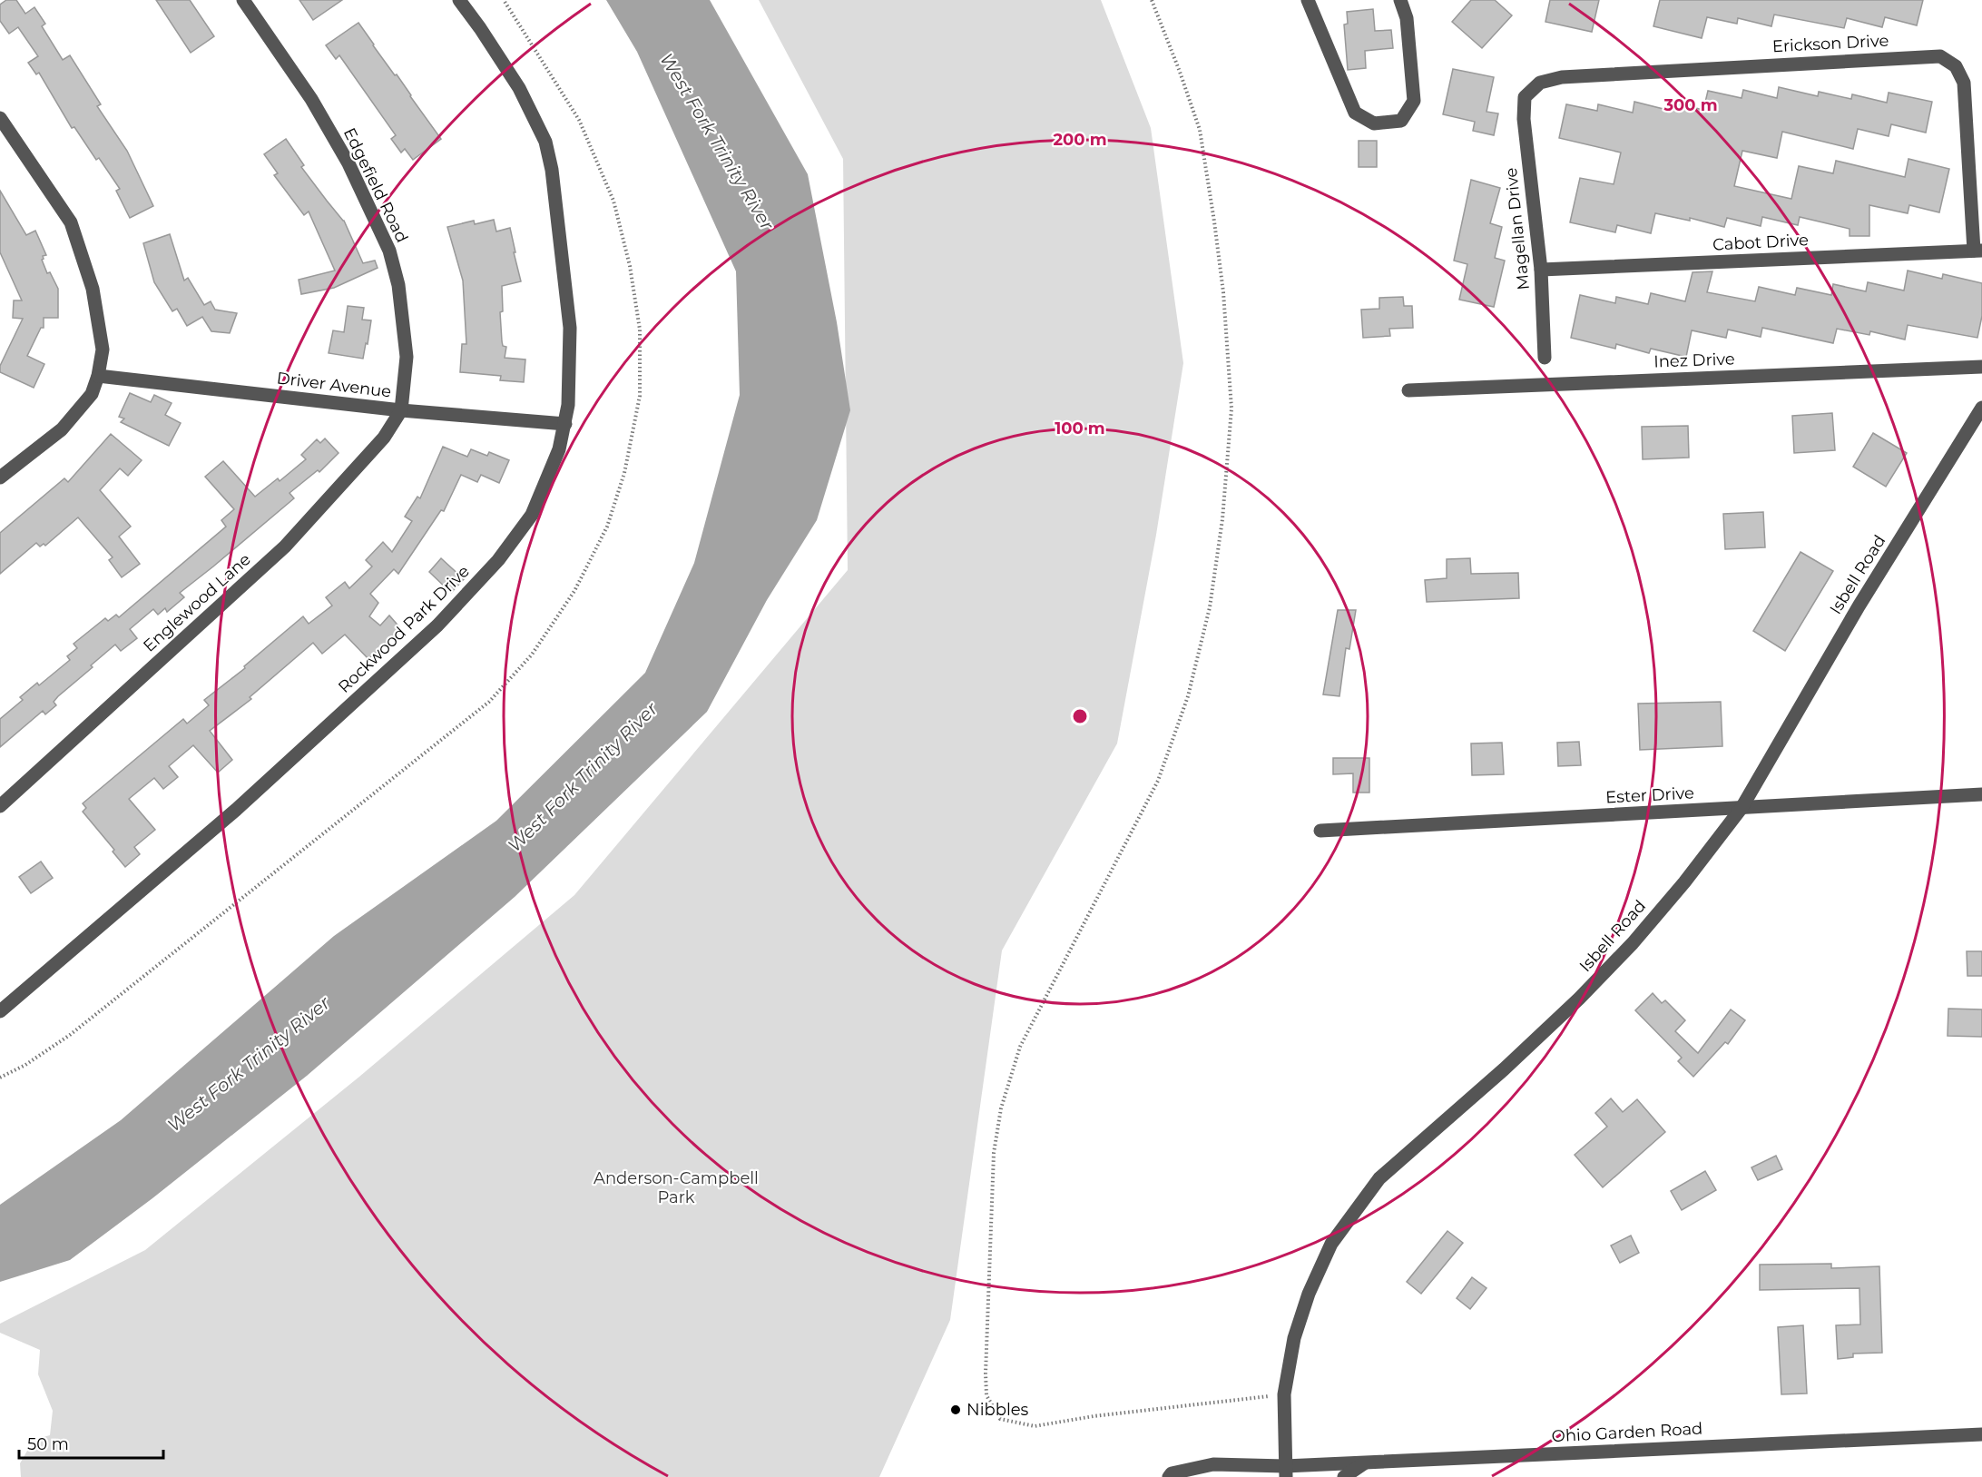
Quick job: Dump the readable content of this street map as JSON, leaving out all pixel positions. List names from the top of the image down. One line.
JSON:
{"streets":{"street":["Erickson Drive","Edgefield Road","Magellan Drive","Cabot Drive","Inez Drive","Driver Avenue","Isbell Road","Englewood Lane","Rockwood Park Drive","Ester Drive","Ohio Garden Road"]},"crossings":[["Erickson Drive","Magellan Drive"],["Erickson Drive","Cabot Drive"],["Edgefield Road","Driver Avenue"],["Edgefield Road","Englewood Lane"],["Magellan Drive","Cabot Drive"],["Driver Avenue","Englewood Lane"],["Driver Avenue","Rockwood Park Drive"],["Isbell Road","Ester Drive"],["Isbell Road","Ohio Garden Road"]],"water":["West Fork Trinity River"],"parks":["Anderson-Campbell Park"],"places":["Nibbles"],"scale_bar":"50 m","rings":["300 m","200 m","100 m"]}
